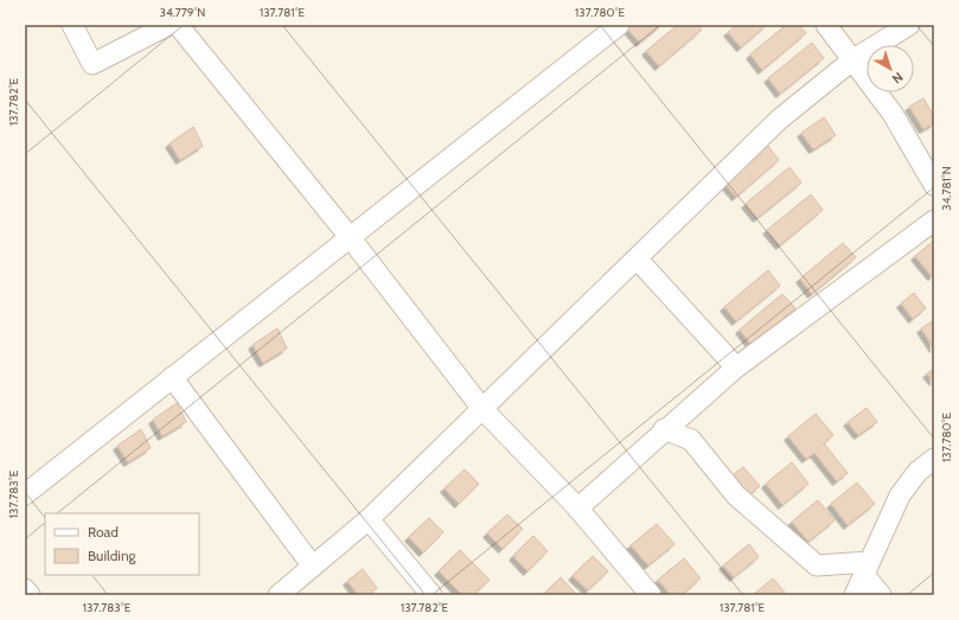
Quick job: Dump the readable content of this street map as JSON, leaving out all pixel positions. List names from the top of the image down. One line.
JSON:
{"legend":["Road","Building"],"north":"bottom right","coordinates":["34.779°N","137.781°E","137.780°E","137.782°E","34.781°N","137.783°E"]}
